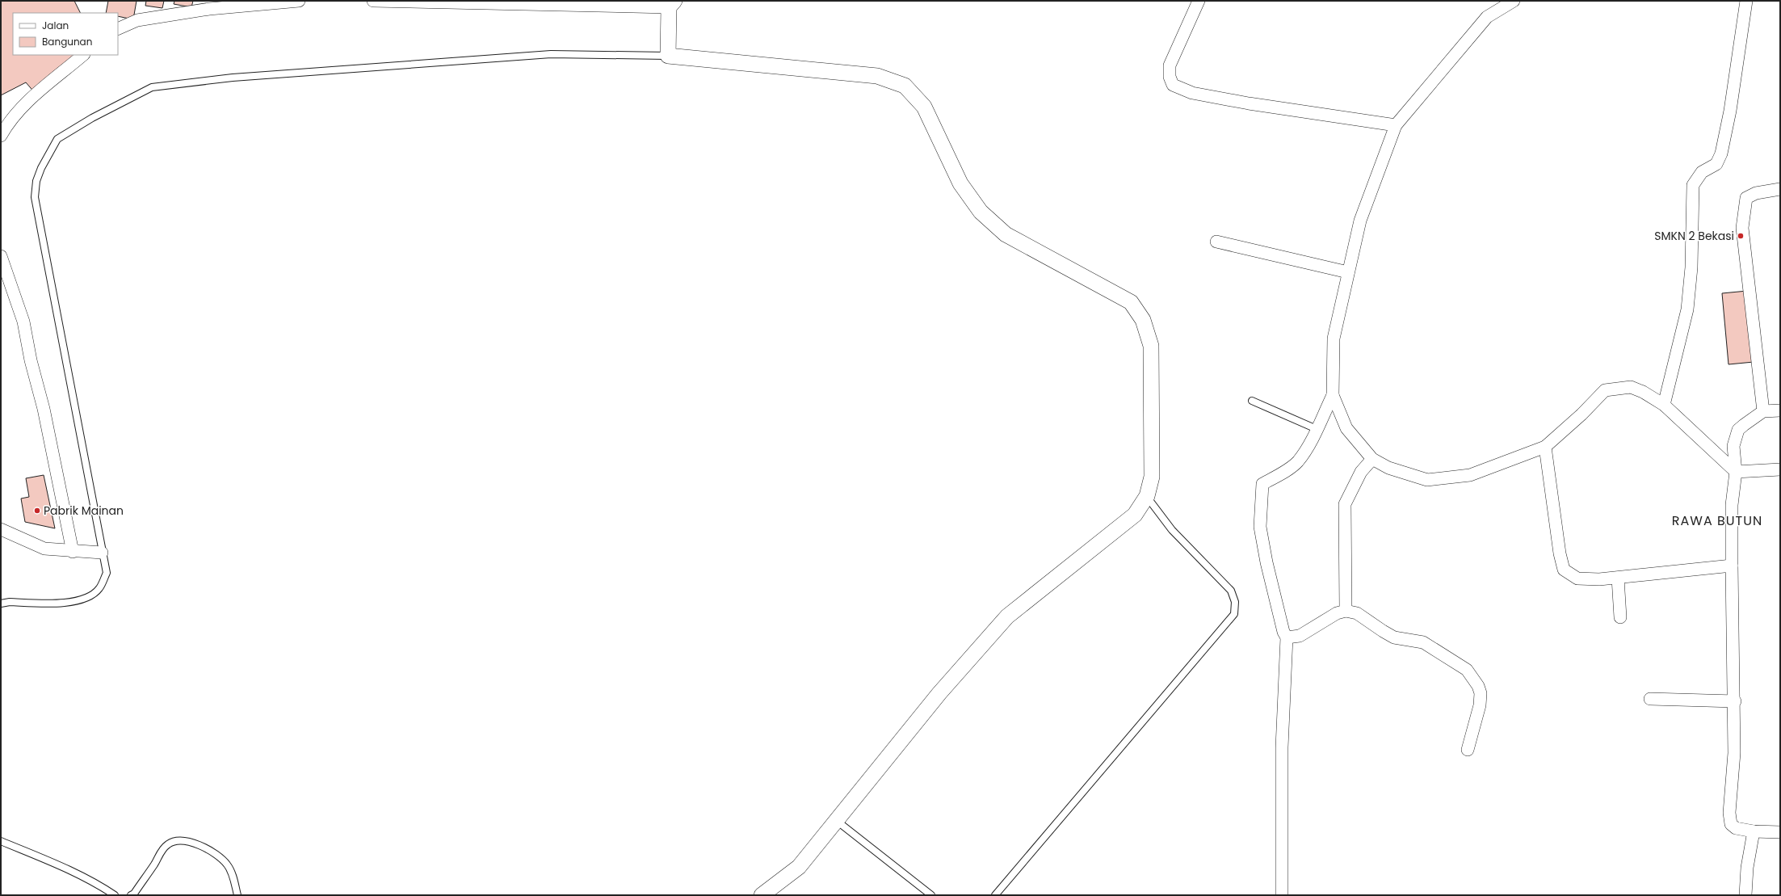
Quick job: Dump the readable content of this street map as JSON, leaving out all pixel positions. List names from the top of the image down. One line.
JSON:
{"districts":["RAWA BUTUN"],"places":["SMKN 2 Bekasi","Pabrik Mainan"],"legend":["Jalan","Bangunan"]}
